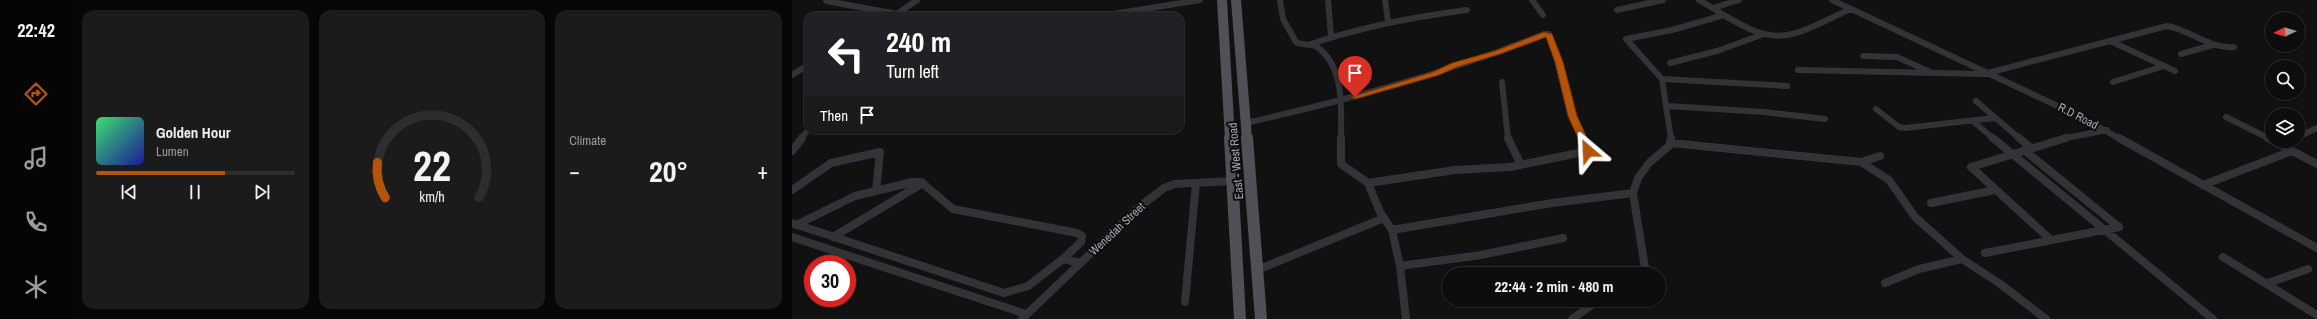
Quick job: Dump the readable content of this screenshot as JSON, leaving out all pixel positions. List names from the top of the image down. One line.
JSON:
{"streets":{"main road":["East - West Road"],"street":["R.D Road","Wenedah Street"]},"crossings":[["East - West Road","Wenedah Street"]],"north":"left","page":{"tabs":"22:42","tile":"Climate","turn":["240 m","Turn left"],"then":"Then","song":["Golden Hour","Lumen"],"heat":["−","20°","+"],"limit":"30","trip":"22:44 · 2 min · 480 m","gauge":["22","km/h"]}}
